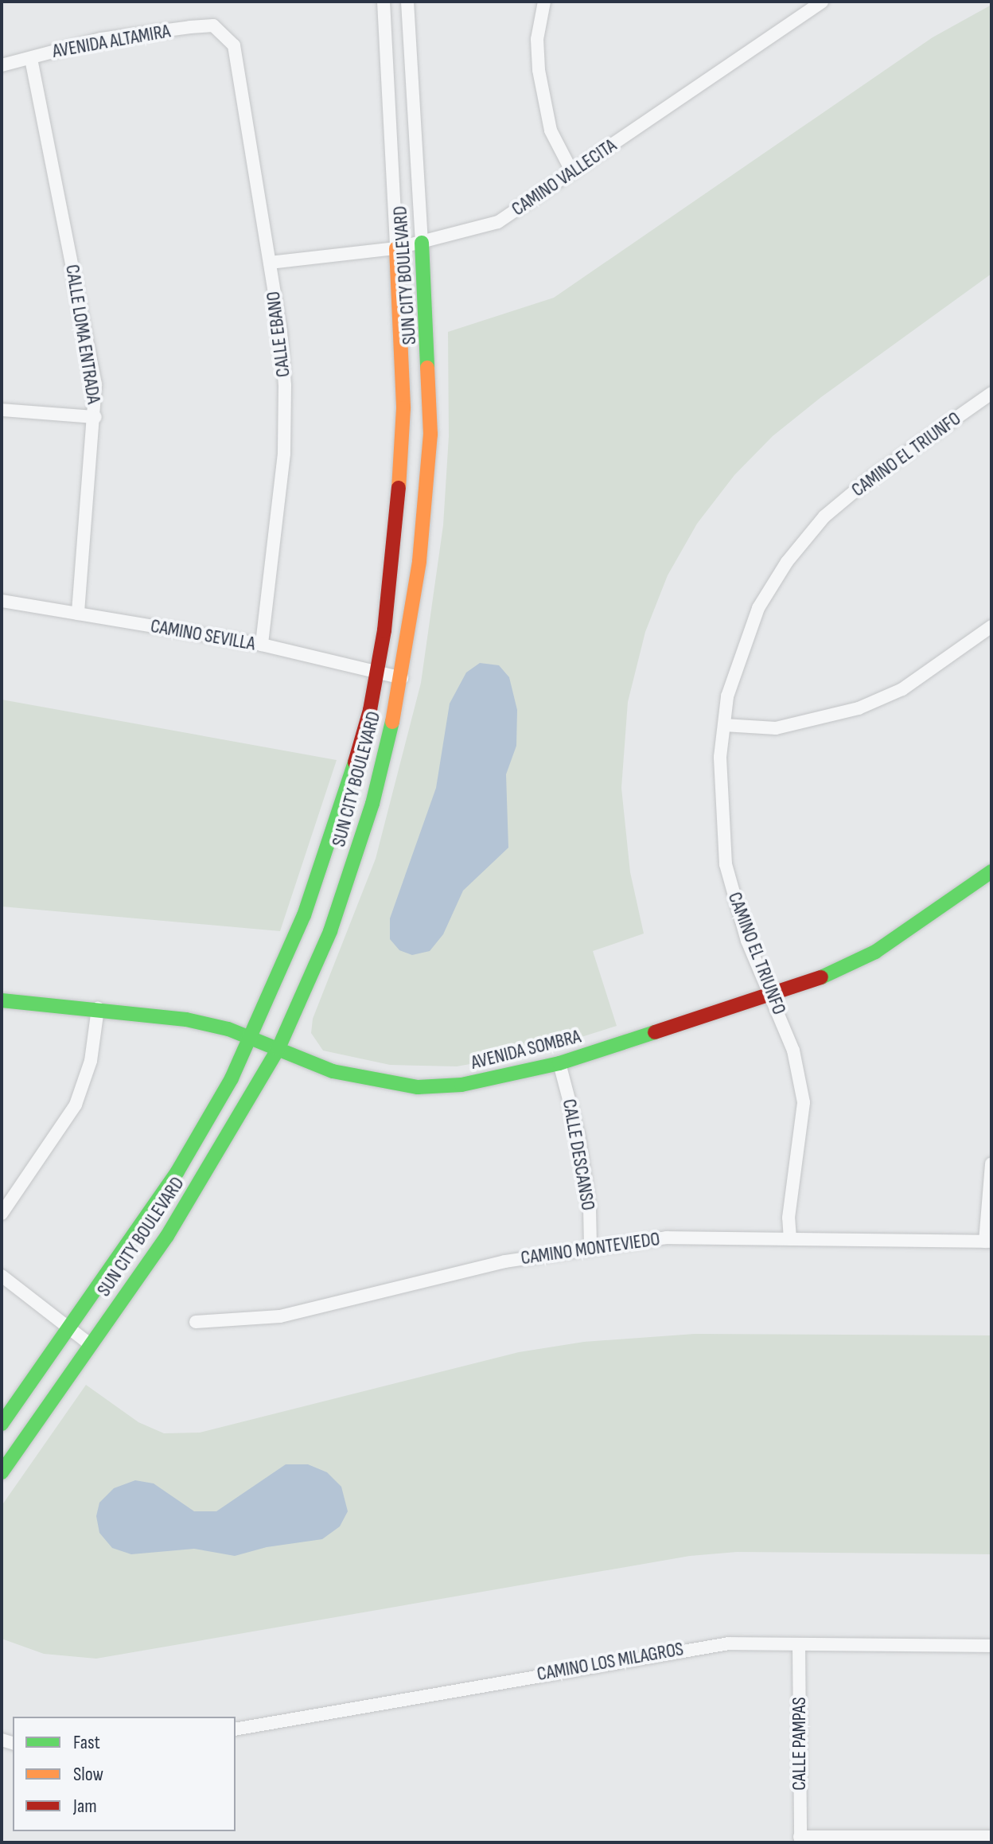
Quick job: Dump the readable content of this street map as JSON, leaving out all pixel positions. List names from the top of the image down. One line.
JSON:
{"streets":{"street":["AVENIDA ALTAMIRA","CAMINO VALLECITA","SUN CITY BOULEVARD","CALLE LOMA ENTRADA","CALLE EBANO","CAMINO EL TRIUNFO","CAMINO SEVILLA","AVENIDA SOMBRA","CALLE DESCANSO","CAMINO MONTEVIEDO","CAMINO LOS MILAGROS","CALLE PAMPAS"]},"crossings":[["AVENIDA ALTAMIRA","CALLE LOMA ENTRADA"],["AVENIDA ALTAMIRA","CALLE EBANO"],["CAMINO VALLECITA","SUN CITY BOULEVARD"],["CAMINO VALLECITA","CALLE EBANO"],["SUN CITY BOULEVARD","CAMINO SEVILLA"],["SUN CITY BOULEVARD","AVENIDA SOMBRA"],["CALLE LOMA ENTRADA","CAMINO SEVILLA"],["CALLE EBANO","CAMINO SEVILLA"],["CAMINO EL TRIUNFO","AVENIDA SOMBRA"],["CAMINO EL TRIUNFO","CAMINO MONTEVIEDO"],["AVENIDA SOMBRA","CALLE DESCANSO"],["CALLE DESCANSO","CAMINO MONTEVIEDO"],["CAMINO LOS MILAGROS","CALLE PAMPAS"]],"legend":["Fast","Slow","Jam"]}
